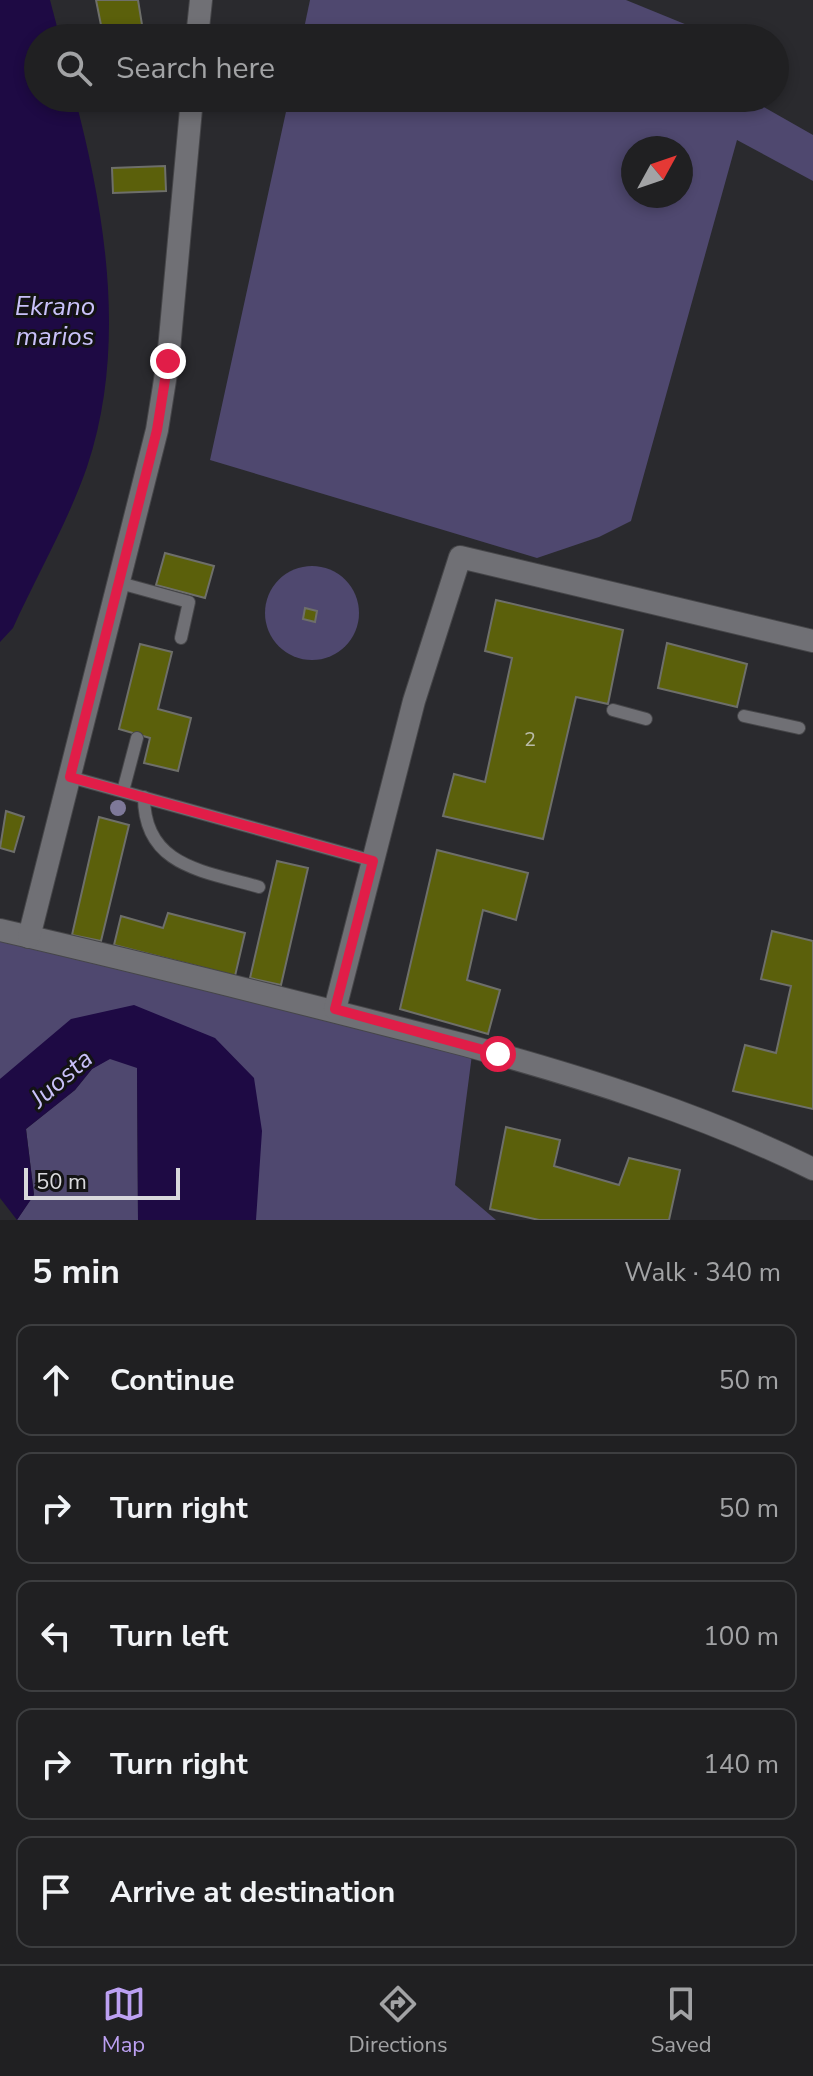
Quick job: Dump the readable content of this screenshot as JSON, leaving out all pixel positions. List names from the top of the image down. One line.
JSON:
{"water":["Ekrano marios","Juosta"],"house_numbers":["2"],"scale_bar":"50 m","north":"top right","page":{"search":"Search here","scale":"50 m","heading":["5 min","Walk · 340 m"],"list":[["Continue","50 m"],["Turn right","50 m"],["Turn left","100 m"],["Turn right","140 m"],"Arrive at destination"],"nav":["Map","Directions","Saved"]}}
